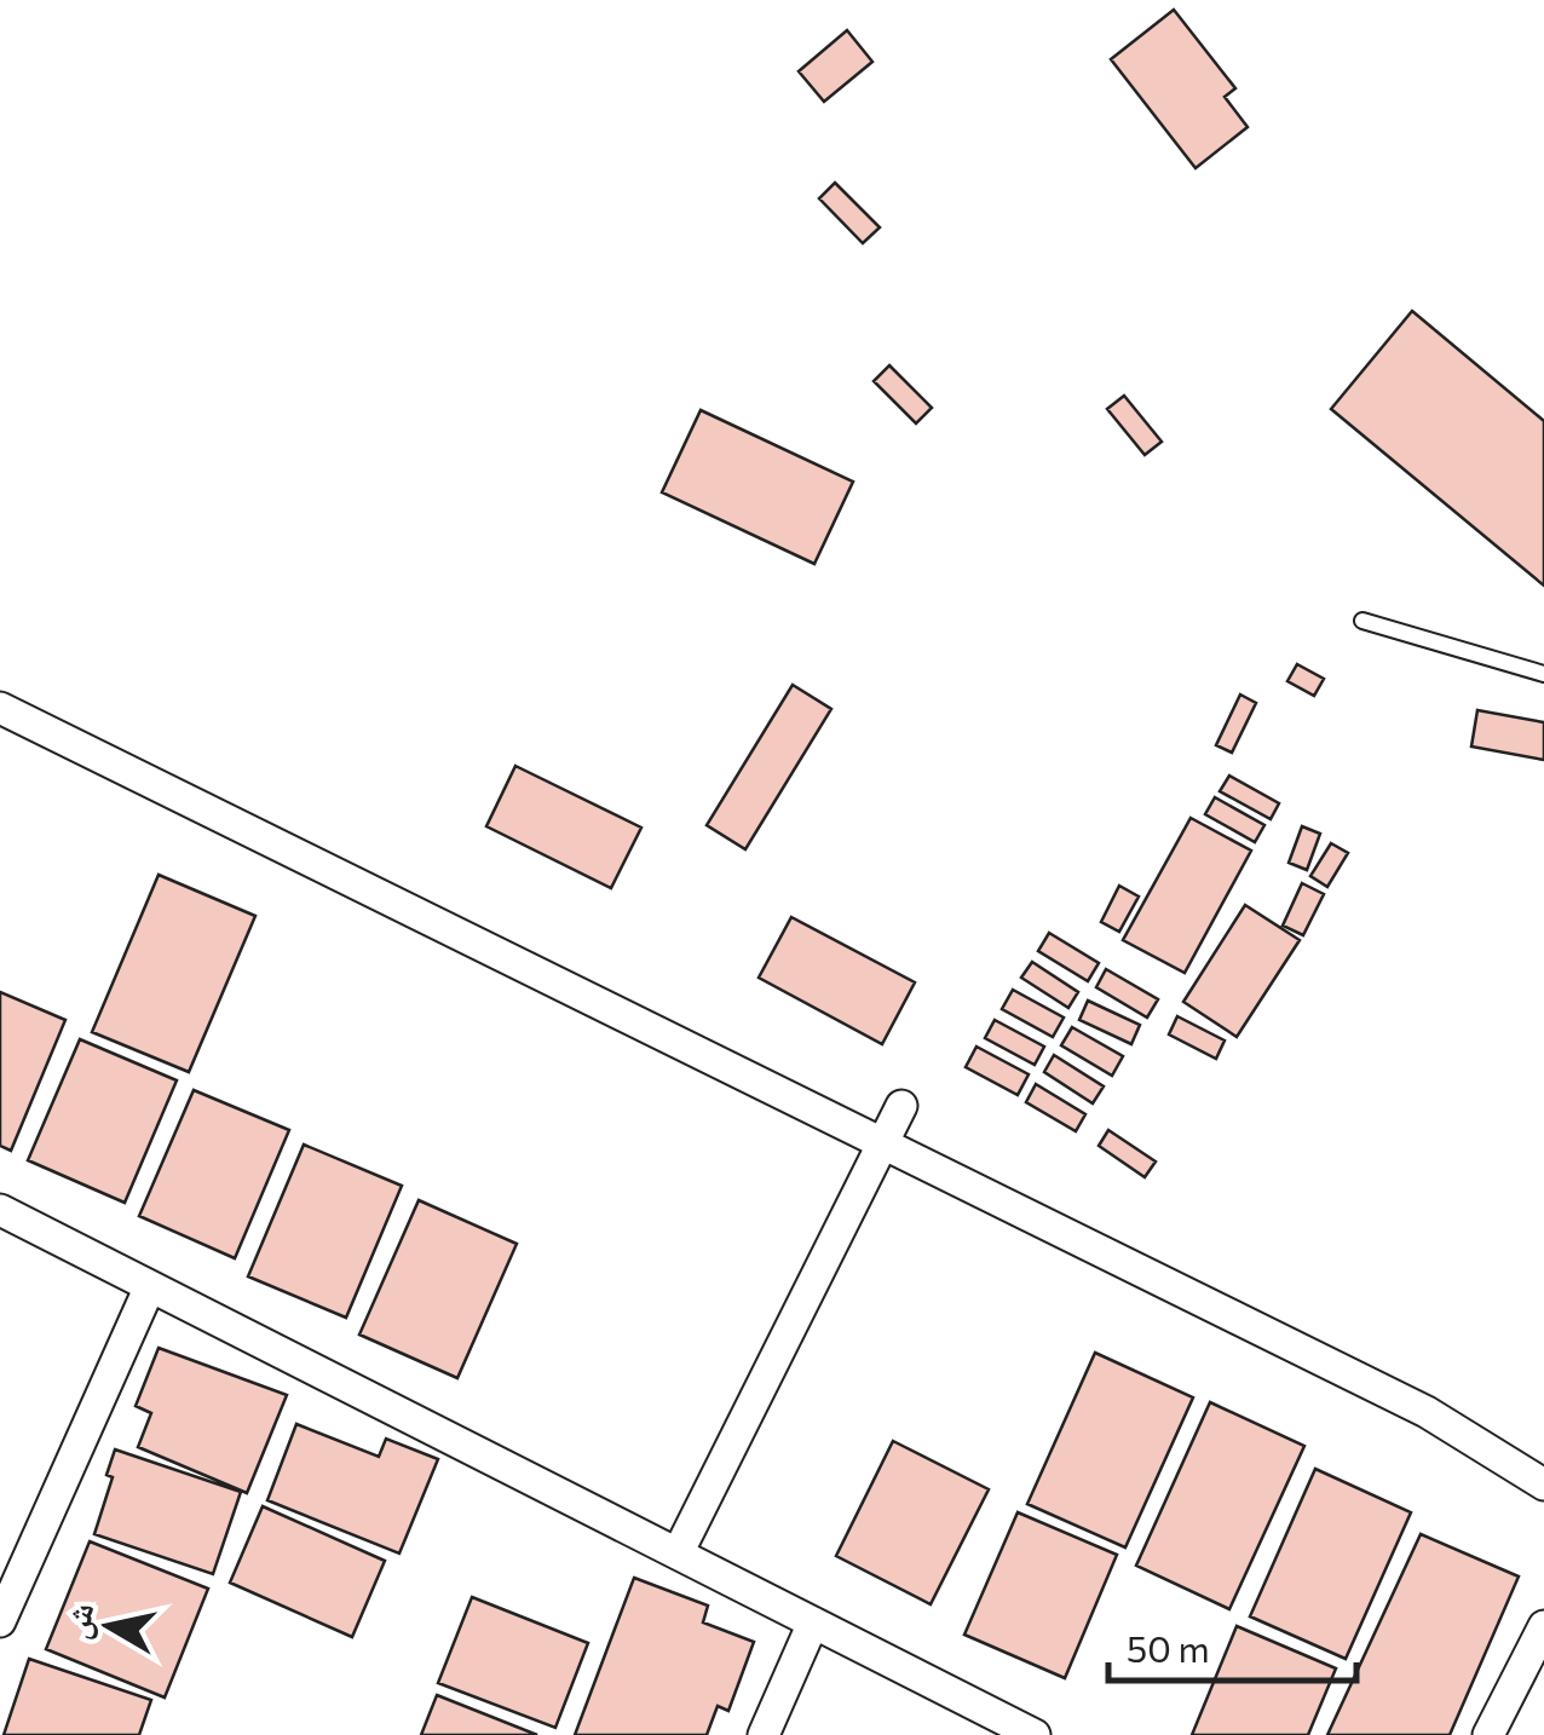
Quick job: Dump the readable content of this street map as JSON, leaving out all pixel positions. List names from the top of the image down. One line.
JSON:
{"scale_bar":"50 m","north":"left"}
